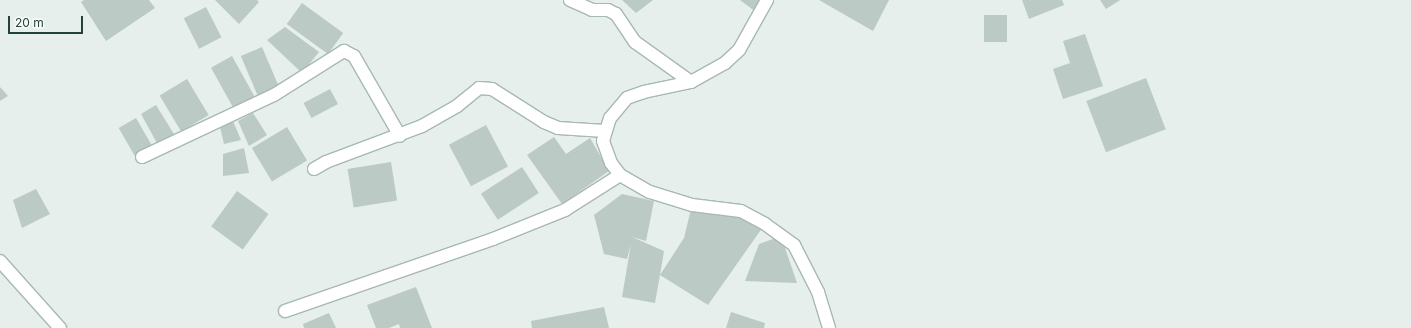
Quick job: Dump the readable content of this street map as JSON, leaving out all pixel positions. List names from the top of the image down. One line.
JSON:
{"scale_bar":"20 m"}
